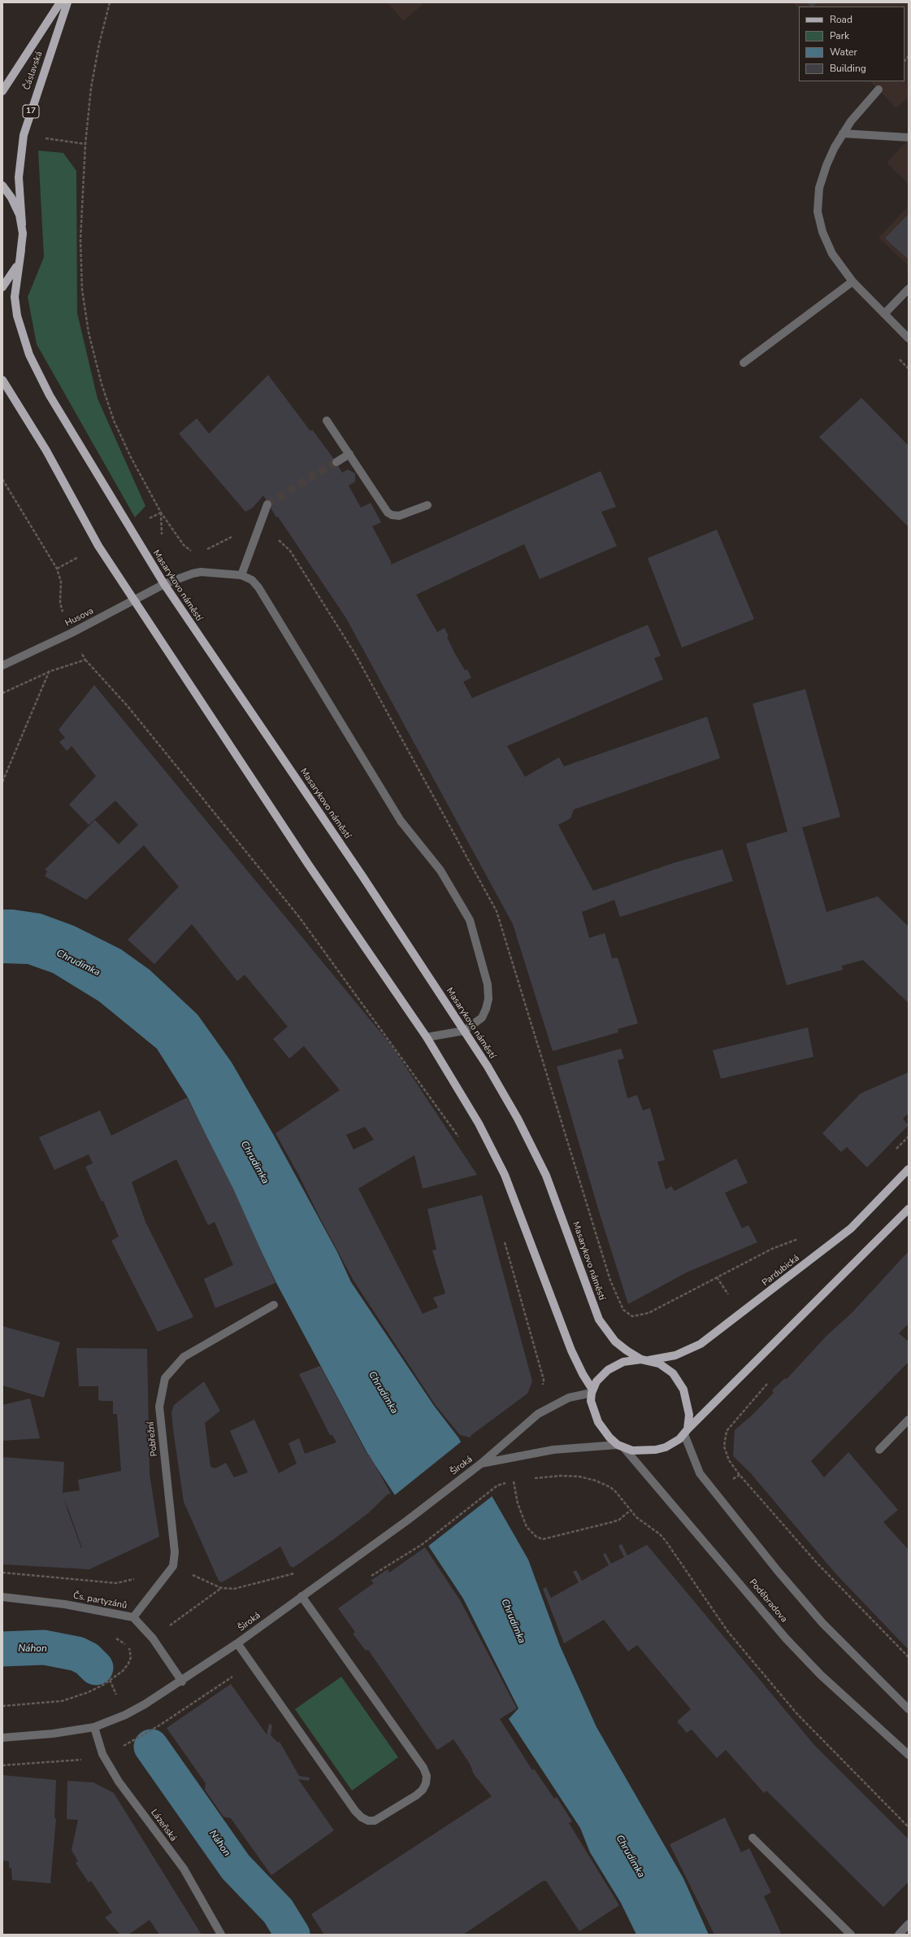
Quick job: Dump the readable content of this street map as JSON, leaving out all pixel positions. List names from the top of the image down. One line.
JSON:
{"streets":{"main road":["Čáslavská","17","Masarykovo náměstí","Pardubická"],"street":["Husova","Pobřežní","Široká","Čs. partyzánů","Poděbradova","Lázeňská"]},"crossings":[["Čáslavská","Masarykovo náměstí"],["Masarykovo náměstí","Husova"],["Masarykovo náměstí","Pardubická"],["Masarykovo náměstí","Široká"],["Masarykovo náměstí","Poděbradova"],["Pardubická","Široká"],["Pardubická","Poděbradova"],["Široká","Čs. partyzánů"],["Široká","Poděbradova"],["Široká","Lázeňská"]],"water":["Chrudimka","Náhon"],"legend":["Road","Park","Water","Building"]}
